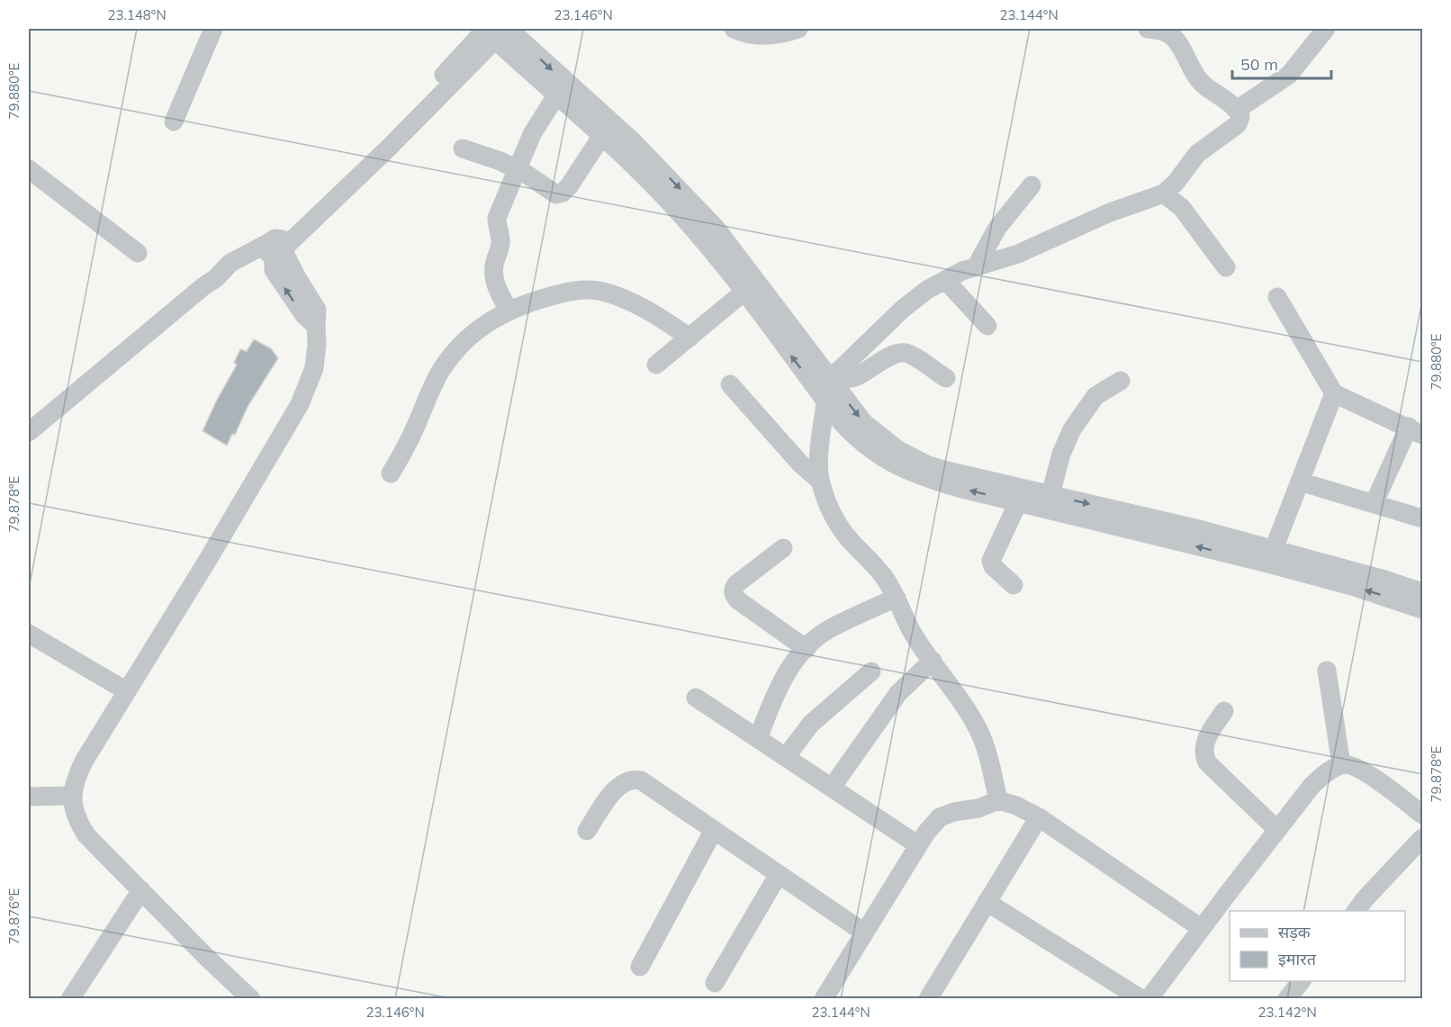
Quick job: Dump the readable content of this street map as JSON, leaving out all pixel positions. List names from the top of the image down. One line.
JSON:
{"legend":["सड़क","इमारत"],"scale_bar":"50 m","coordinates":["23.148°N","23.146°N","23.144°N","79.880°E","79.878°E","79.876°E","23.142°N"]}
